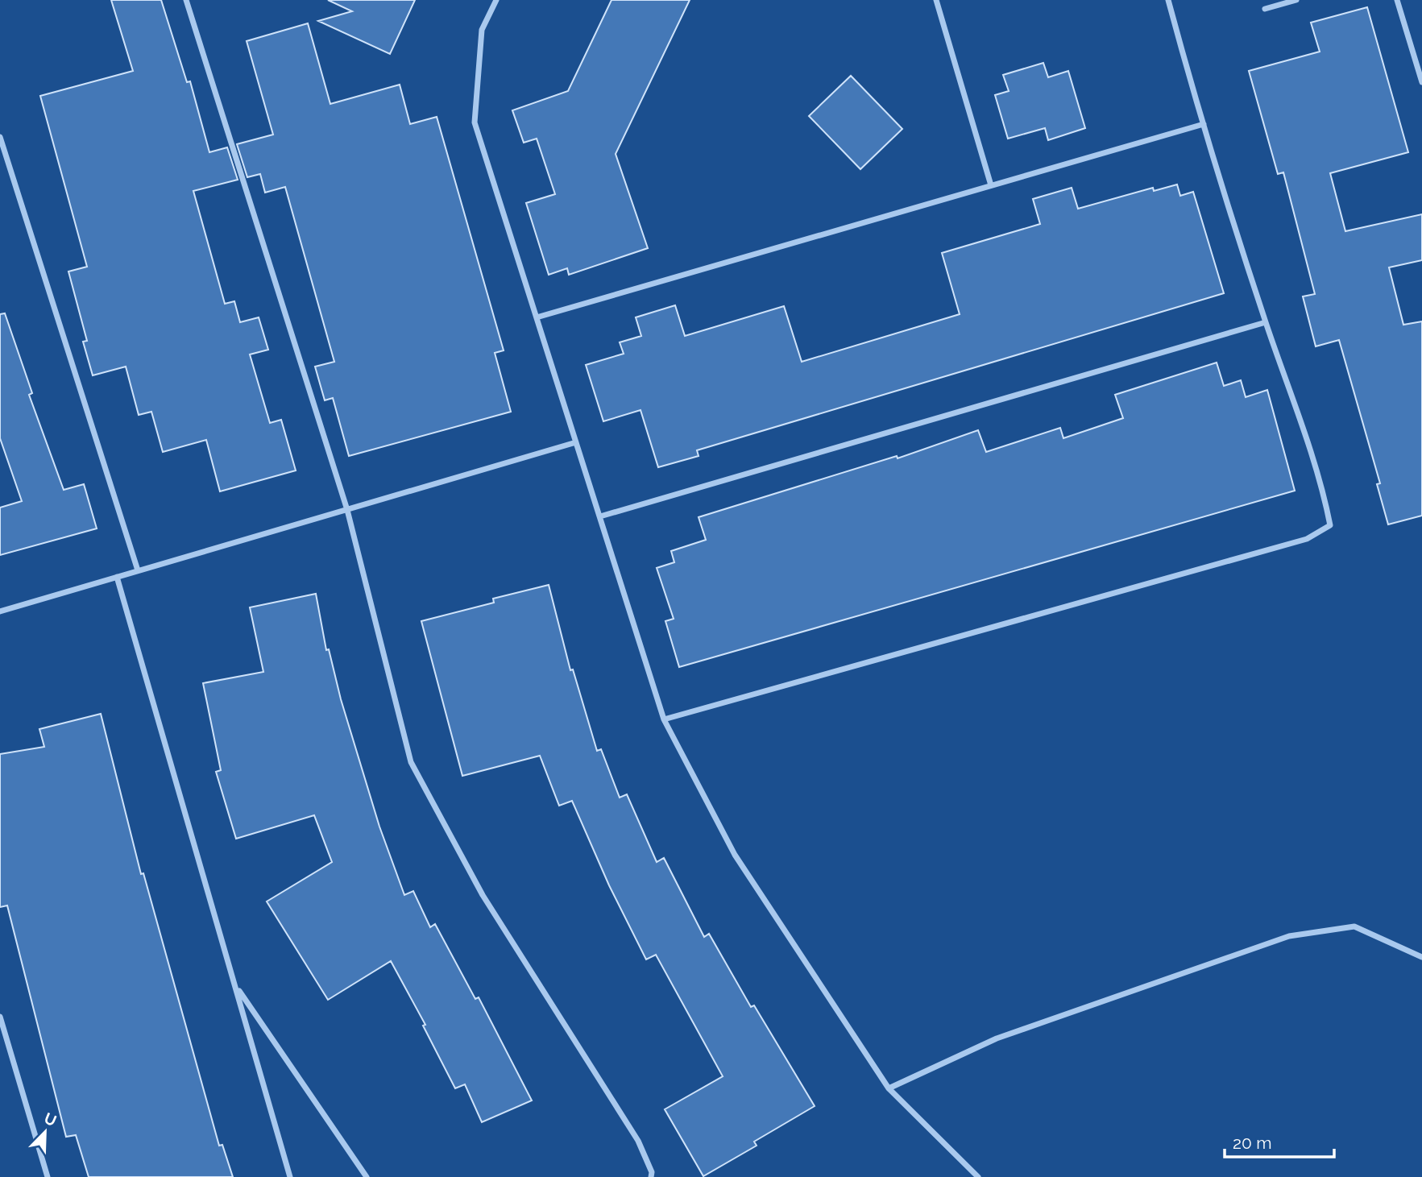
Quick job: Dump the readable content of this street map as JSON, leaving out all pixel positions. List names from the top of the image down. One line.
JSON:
{"scale_bar":"20 m","north":"top right"}
